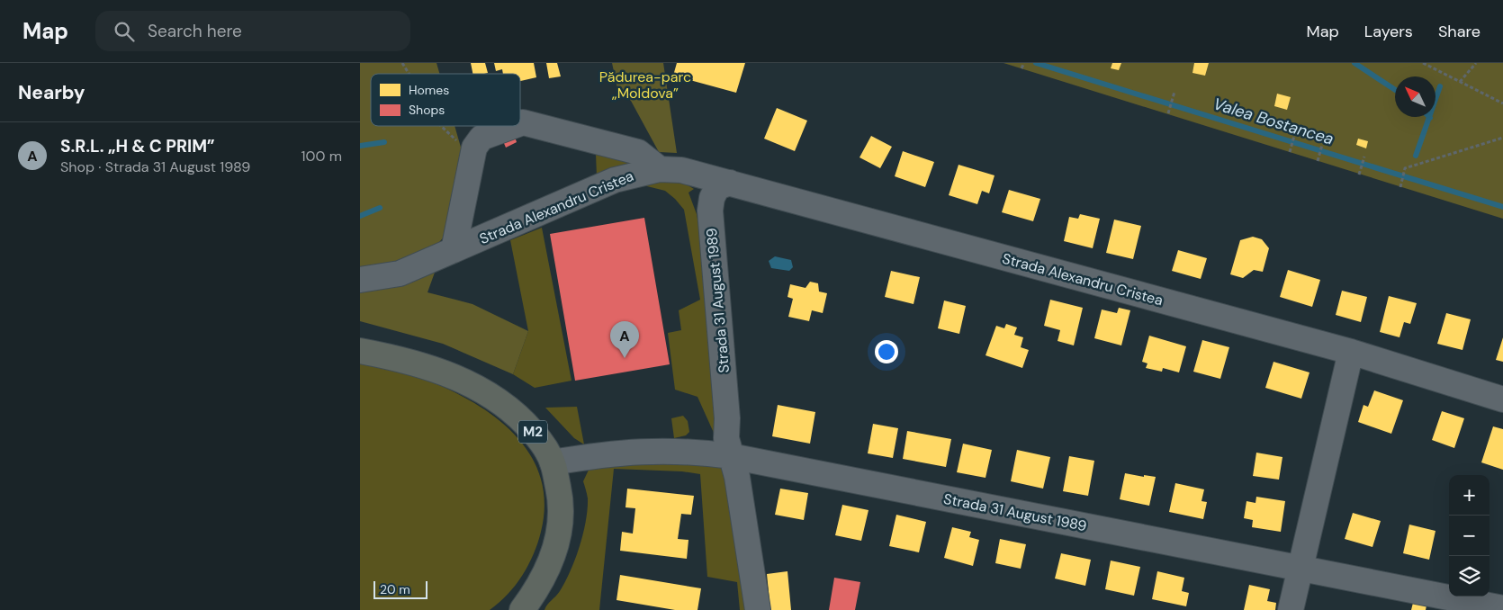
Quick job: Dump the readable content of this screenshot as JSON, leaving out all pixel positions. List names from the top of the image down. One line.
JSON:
{"streets":{"highway":["M2"],"street":["Strada Alexandru Cristea","Strada 31 August 1989"]},"crossings":[["Strada Alexandru Cristea","Strada 31 August 1989"],["Strada 31 August 1989","M2"]],"water":["Valea Bostancea"],"parks":["Pădurea-parc „Moldova”"],"legend":["Homes","Shops"],"scale_bar":"20 m","north":"top left","page":{"header":"Map","search":"Search here","nav":["Map","Layers","Share"],"heading":"Nearby","list":[{"mark":"A","name":"S.R.L. „H & C PRIM”","note":"Shop · Strada 31 August 1989","value":"100 m"}],"pins":"A","map_buttons":["+","−"],"scale":"20 m"}}
